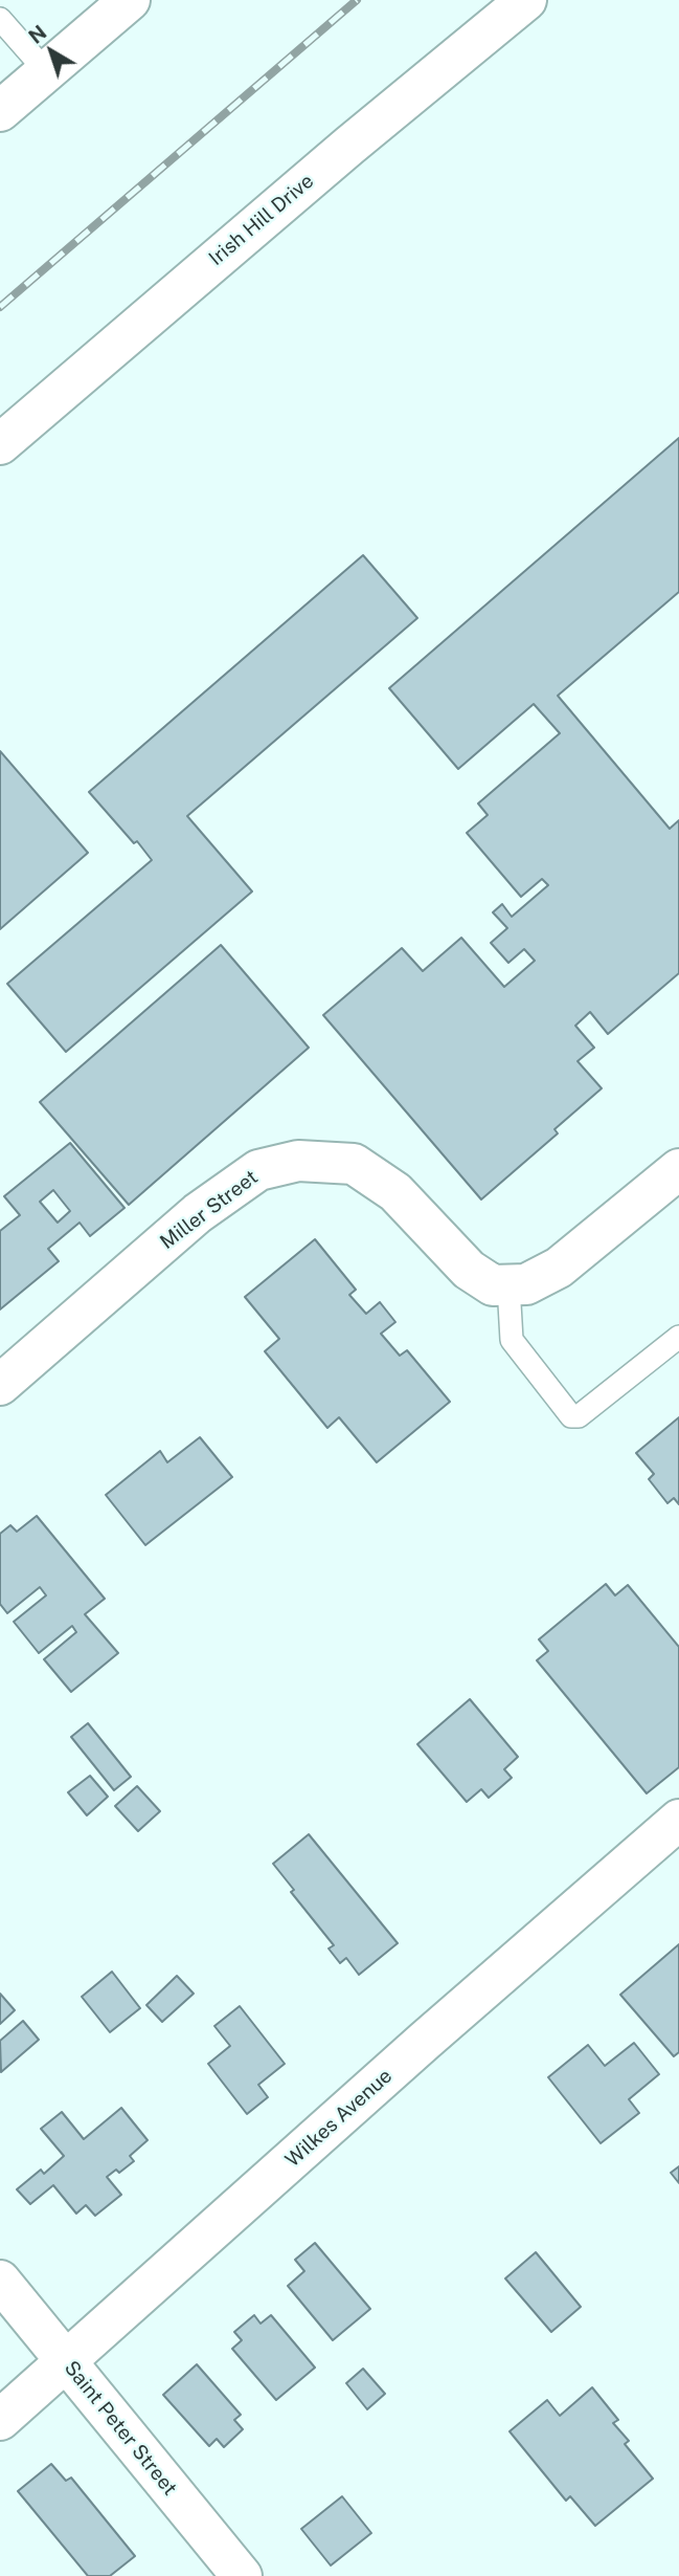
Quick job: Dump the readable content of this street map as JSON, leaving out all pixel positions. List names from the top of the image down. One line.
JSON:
{"streets":{"street":["Irish Hill Drive","Miller Street","Wilkes Avenue","Saint Peter Street"]},"crossings":[["Wilkes Avenue","Saint Peter Street"]],"north":"top left"}
